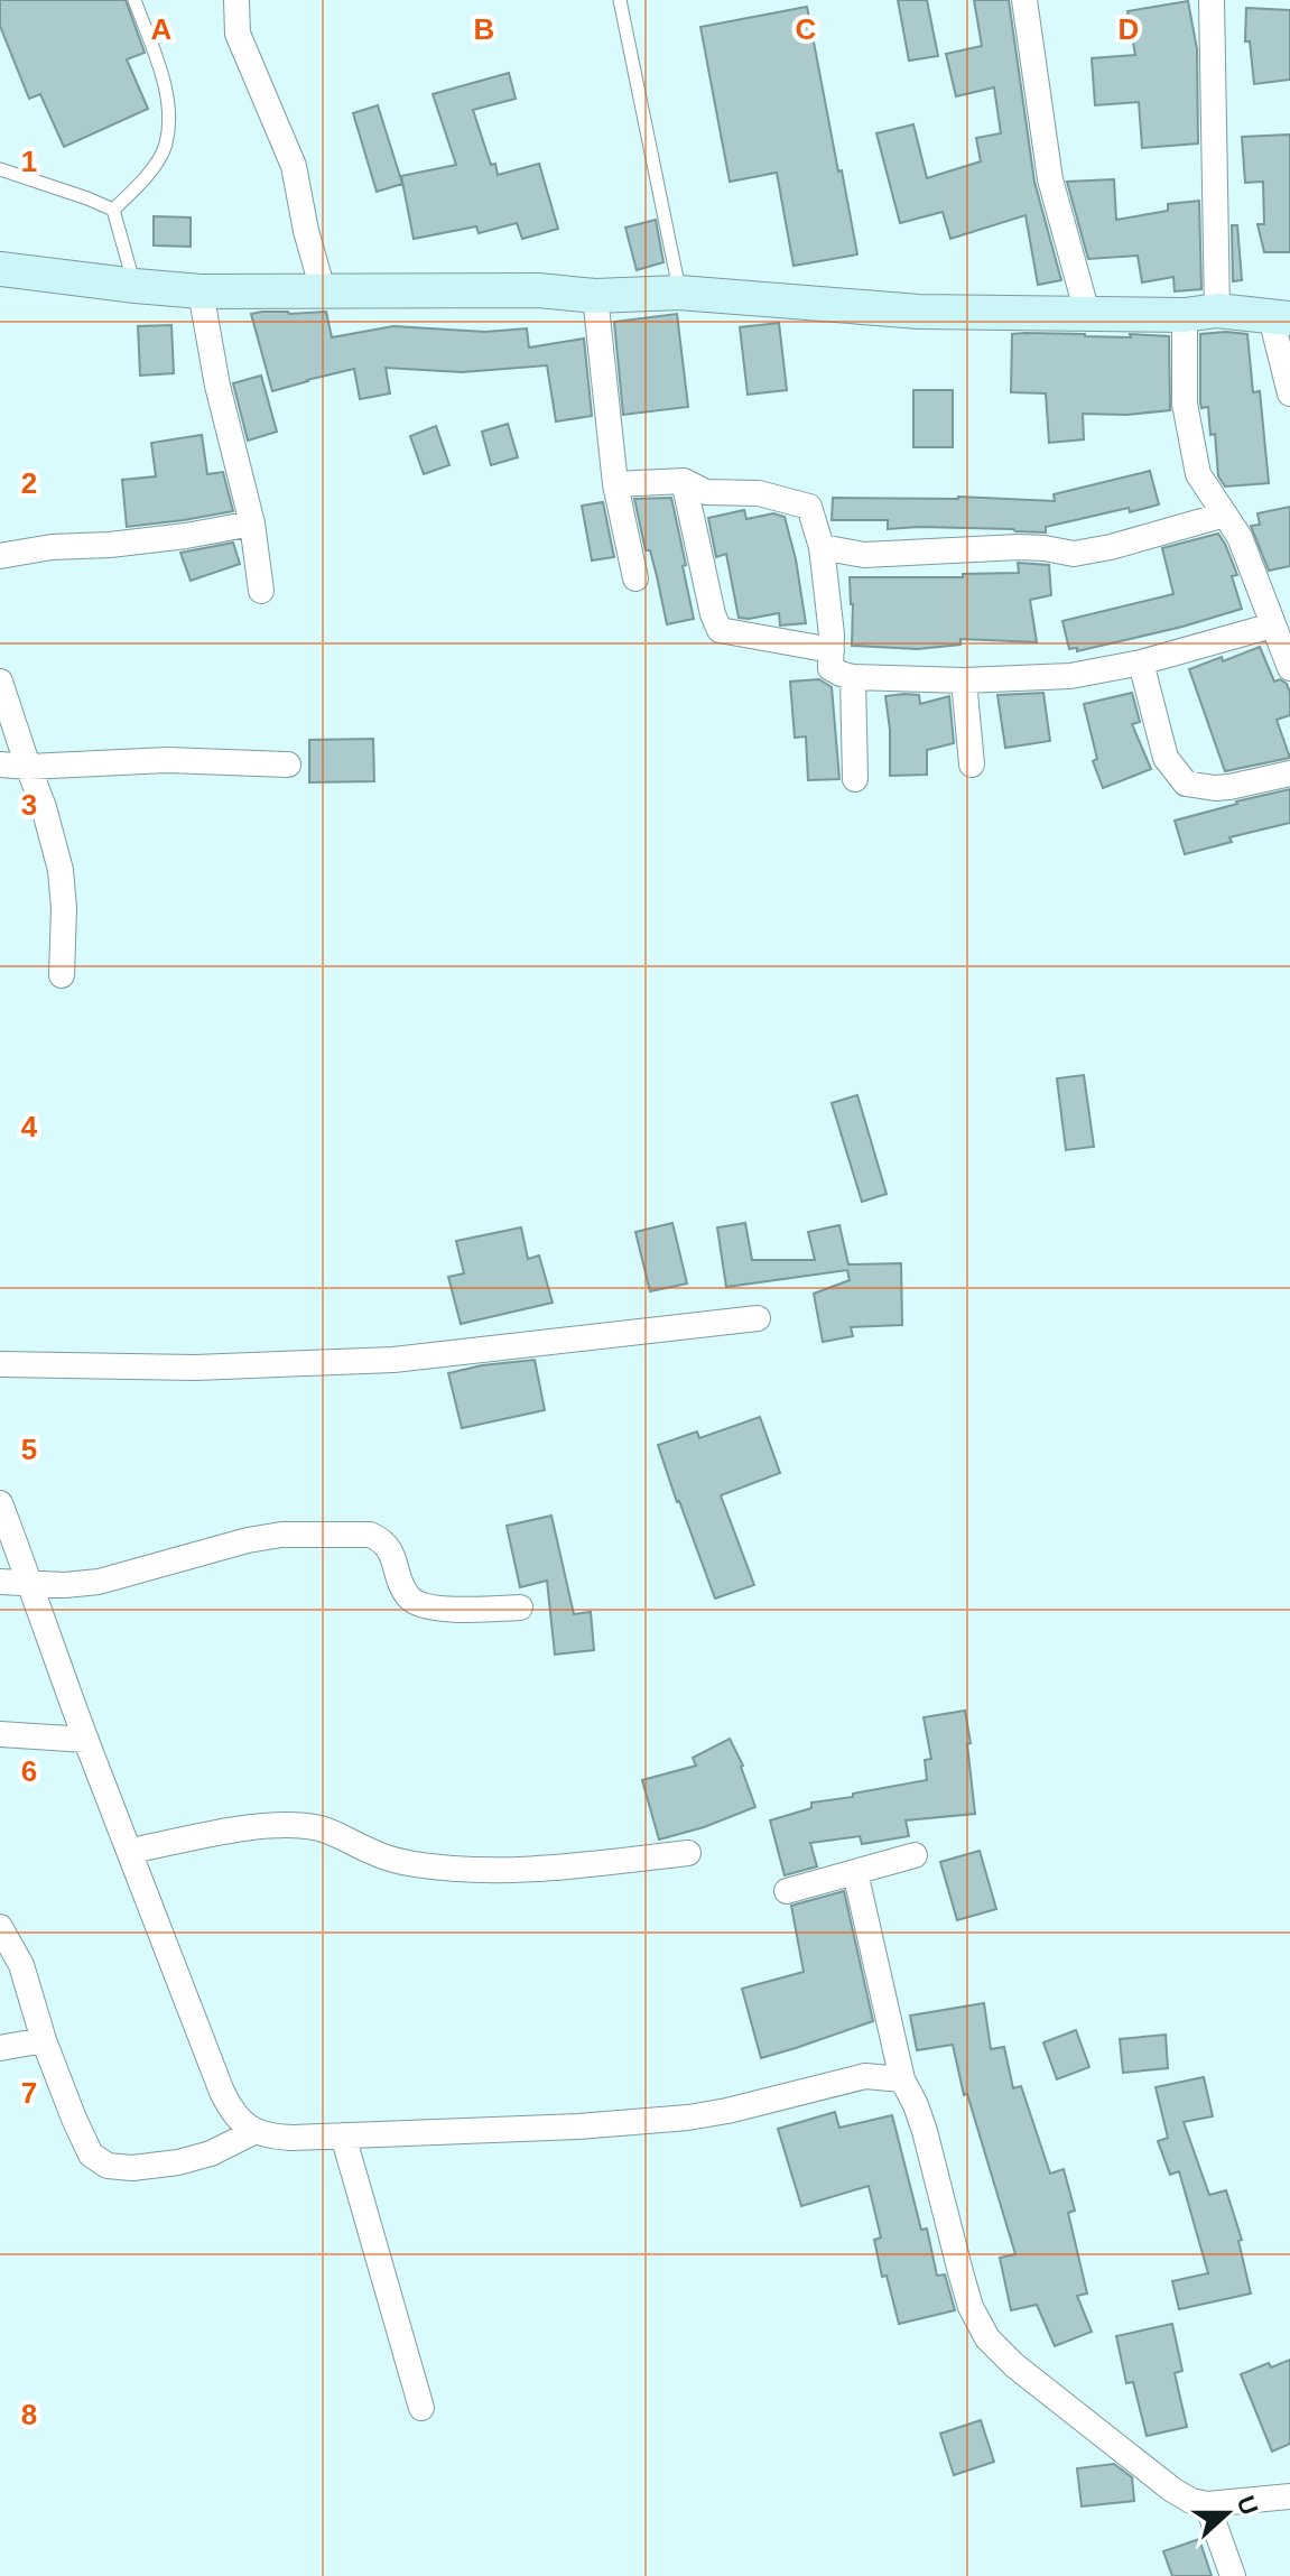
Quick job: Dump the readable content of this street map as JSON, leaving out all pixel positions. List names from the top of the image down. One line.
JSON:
{"north":"right","grid":{"columns":["A","B","C","D"],"rows":["1","2","3","4","5","6","7","8"]}}
